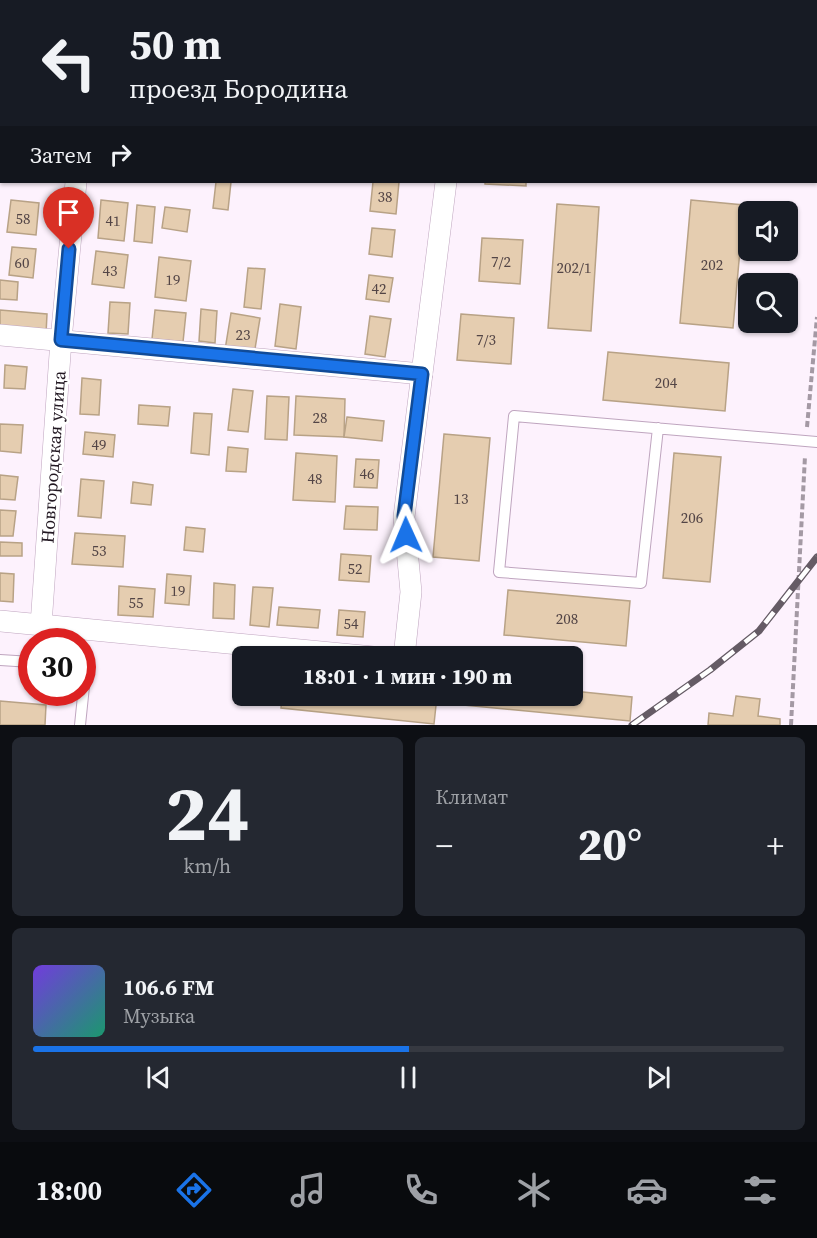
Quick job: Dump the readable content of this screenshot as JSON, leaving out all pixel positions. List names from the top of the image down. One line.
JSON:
{"streets":{"street":["Новгородская улица"]},"house_numbers":["38","58","41","7/2","60","202","202/1","43","19","42","23","7/3","204","28","49","46","48","13","206","53","52","19","55","208","54"],"page":{"turn":["50 m","проезд Бородина"],"then":"Затем","limit":"30","trip":"18:01 · 1 мин · 190 m","tile":[["24","km/h"],"Климат"],"heat":["−","20°","+"],"song":["106.6 FM","Музыка"],"tabs":"18:00"}}
